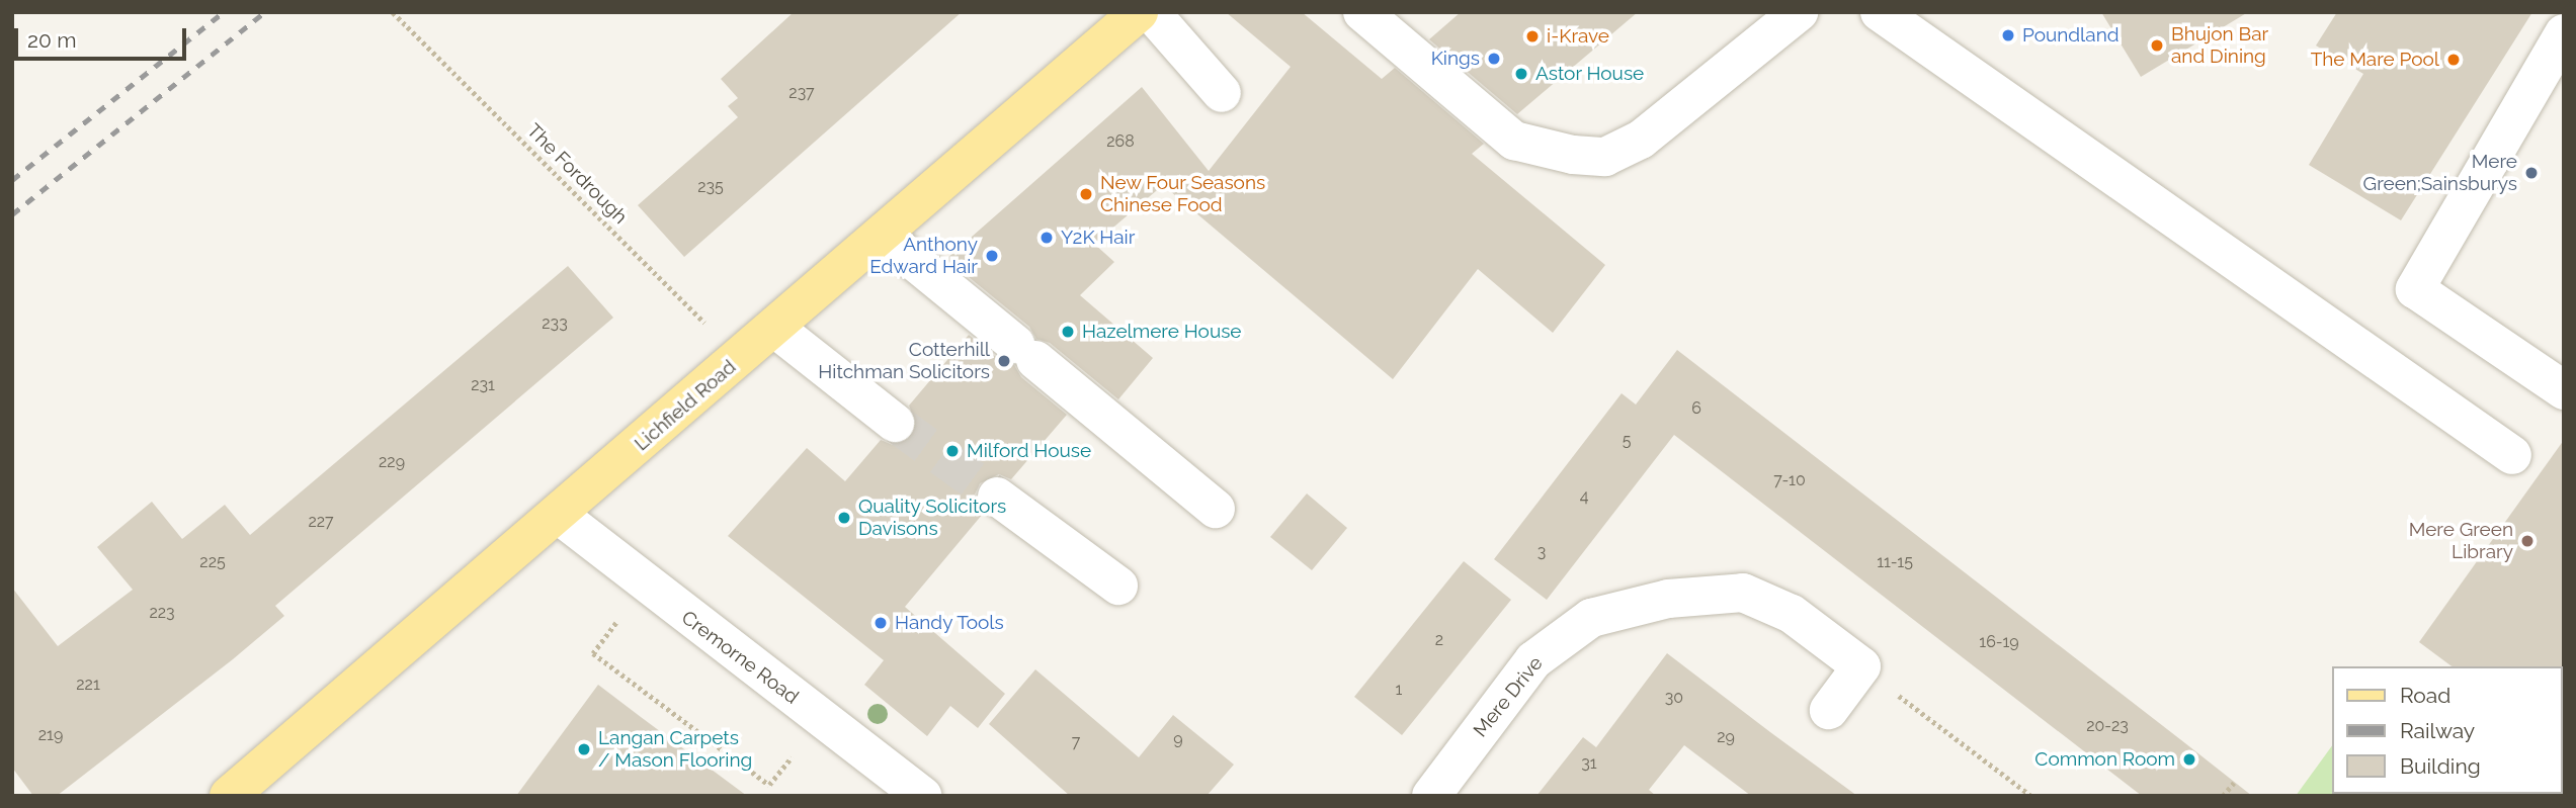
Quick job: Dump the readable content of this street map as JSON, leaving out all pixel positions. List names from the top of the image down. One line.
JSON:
{"streets":{"main road":["Lichfield Road"],"street":["Cremorne Road","Mere Drive"],"path":["The Fordrough"]},"crossings":[["The Fordrough","Lichfield Road"],["Lichfield Road","Cremorne Road"]],"places":["Poundland","i-Krave","Bhujon Bar and Dining","Kings","The Mare Pool","Astor House","Mere Green;Sainsburys","New Four Seasons Chinese Food","Y2K Hair","Anthony Edward Hair","Hazelmere House","Cotterhill Hitchman Solicitors","Milford House","Quality Solicitors Davisons","Mere Green Library","Handy Tools","Langan Carpets / Mason Flooring","Common Room"],"house_numbers":["237","268","235","233","231","6","5","229","7-10","4","227","3","225","11-15","223","2","16-19","221","1","30","20-23","219","29","9","7","31"],"legend":["Road","Railway","Building"],"scale_bar":"20 m"}
